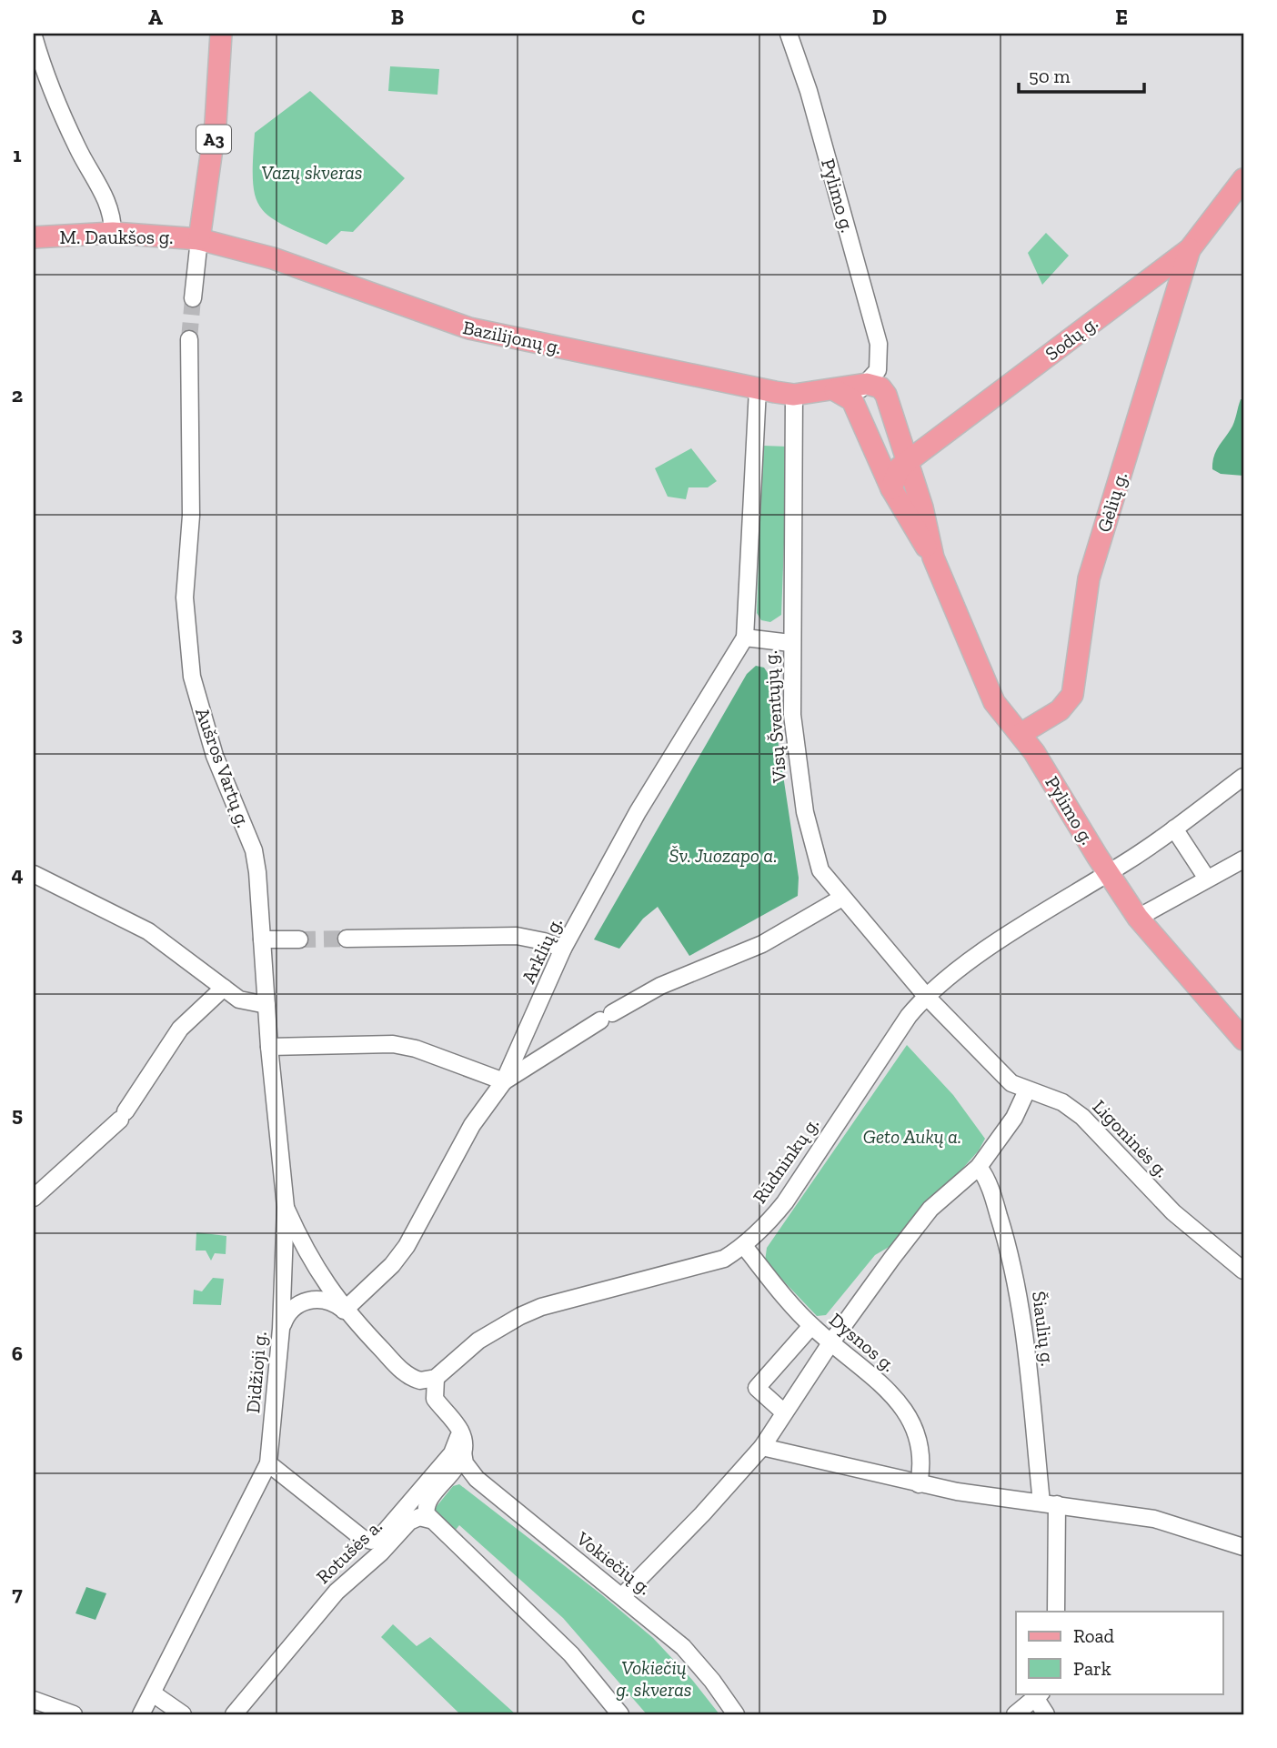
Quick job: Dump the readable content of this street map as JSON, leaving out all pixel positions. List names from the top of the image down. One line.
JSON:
{"streets":{"main road":["A3","Pylimo g.","M. Daukšos g.","Bazilijonų g.","Sodų g.","Gėlių g."],"street":["Visų Šventųjų g.","Aušros Vartų g.","Arklių g.","Ligoninės g.","Rūdninkų g.","Šiaulių g.","Dysnos g.","Didžioji g.","Rotušės a.","Vokiečių g."]},"crossings":[["A3","M. Daukšos g."],["A3","Bazilijonų g."],["Pylimo g.","Bazilijonų g."],["Pylimo g.","Sodų g."],["Pylimo g.","Gėlių g."],["Pylimo g.","Rūdninkų g."],["M. Daukšos g.","Bazilijonų g."],["Bazilijonų g.","Visų Šventųjų g."],["Sodų g.","Gėlių g."],["Visų Šventųjų g.","Arklių g."],["Visų Šventųjų g.","Ligoninės g."],["Visų Šventųjų g.","Rūdninkų g."],["Aušros Vartų g.","Didžioji g."],["Ligoninės g.","Rūdninkų g."],["Rūdninkų g.","Dysnos g."],["Didžioji g.","Rotušės a."]],"parks":["Vazų skveras","Šv. Juozapo a.","Geto Aukų a.","Vokiečių g. skveras"],"legend":["Road","Park"],"scale_bar":"50 m","grid":{"columns":["A","B","C","D","E"],"rows":["1","2","3","4","5","6","7"]}}
